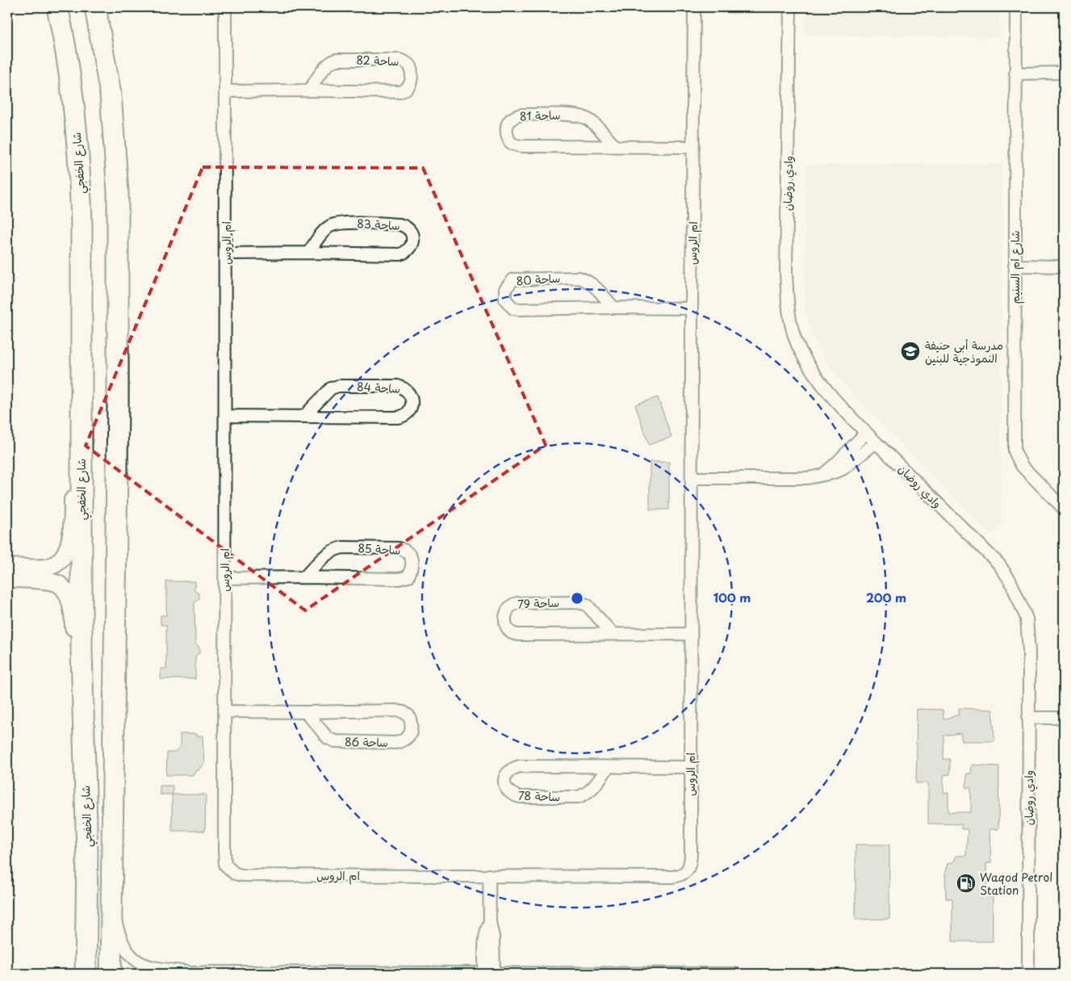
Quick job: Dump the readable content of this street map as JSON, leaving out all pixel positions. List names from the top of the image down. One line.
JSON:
{"streets":{"highway":["شارع الخفجي"],"street":["ساحة 82","ساحة 81","وادي روضان","ساحة 83","ام الروس","شارع ام السنيم","ساحة 80","ساحة 84","ساحة 85","ساحة 79","ساحة 86","ساحة 78"]},"crossings":[["ساحة 82","ام الروس"],["ساحة 81","ام الروس"],["ساحة 83","ام الروس"],["ام الروس","ساحة 80"],["ام الروس","ساحة 84"],["ام الروس","ساحة 85"],["ام الروس","ساحة 79"],["ام الروس","ساحة 86"],["ام الروس","ساحة 78"]],"places":{"school or university":["مدرسة أبي حنيفة النموذجية للبنين"],"fuel station":["Waqod Petrol Station"]},"rings":["100 m","200 m"]}
